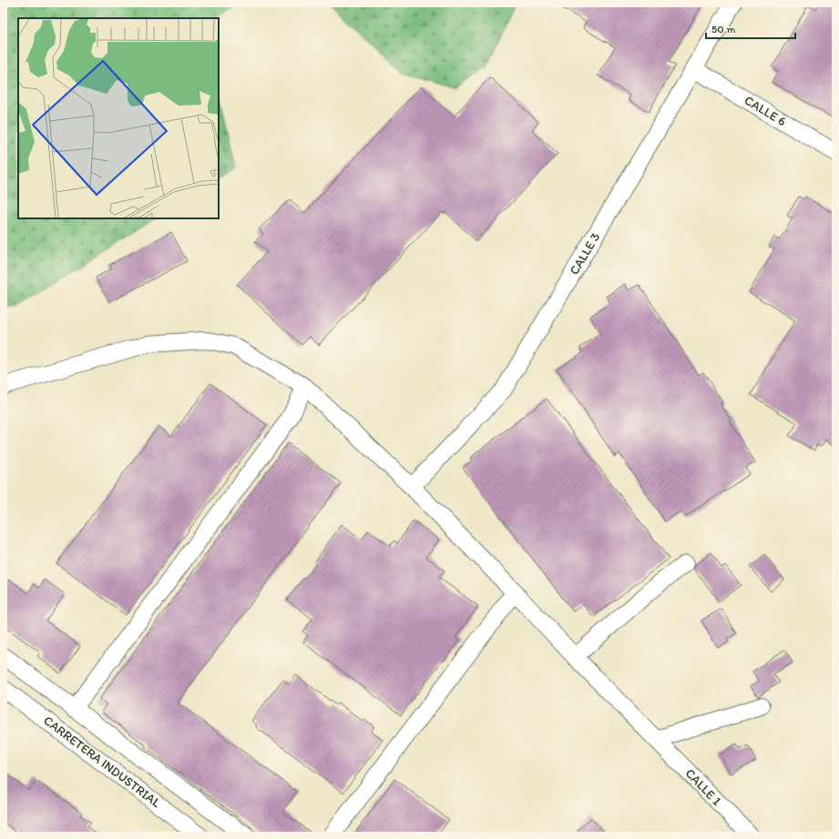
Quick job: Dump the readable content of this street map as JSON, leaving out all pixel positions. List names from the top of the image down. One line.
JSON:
{"streets":{"street":["CALLE 6","CALLE 3","CARRETERA INDUSTRIAL","CALLE 1"]},"crossings":[["CALLE 6","CALLE 3"],["CALLE 3","CALLE 1"]],"scale_bar":"50 m"}
